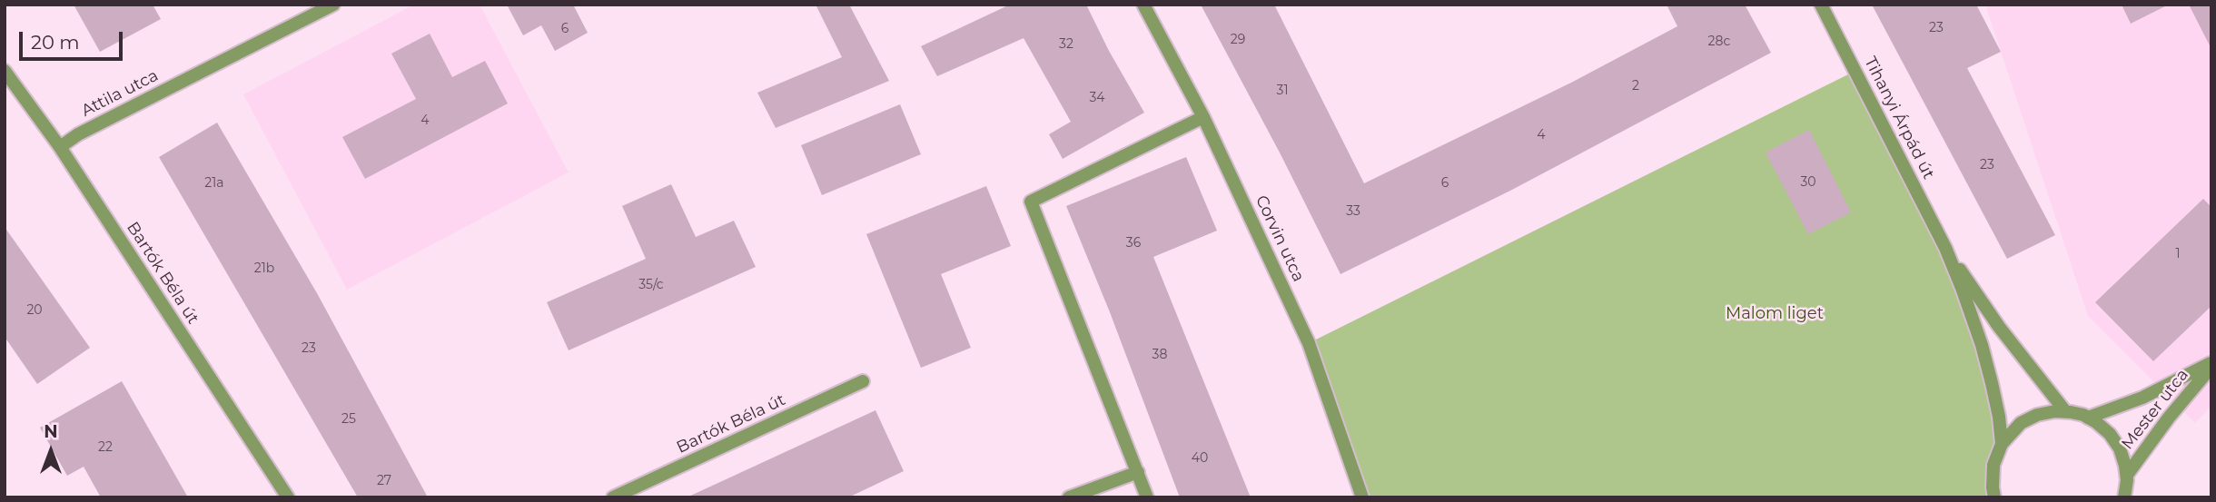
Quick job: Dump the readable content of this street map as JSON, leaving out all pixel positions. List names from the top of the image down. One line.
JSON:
{"streets":{"street":["Attila utca","Tihanyi Árpád út","Corvin utca","Bartók Béla út","Mester utca"]},"crossings":[["Attila utca","Bartók Béla út"],["Tihanyi Árpád út","Mester utca"]],"parks":["Malom liget"],"house_numbers":["23","6","29","28c","32","2","31","34","4","4","23","30","21a","6","33","36","1","21b","35/c","20","23","38","25","22","40","27"],"scale_bar":"20 m","north":"top"}
